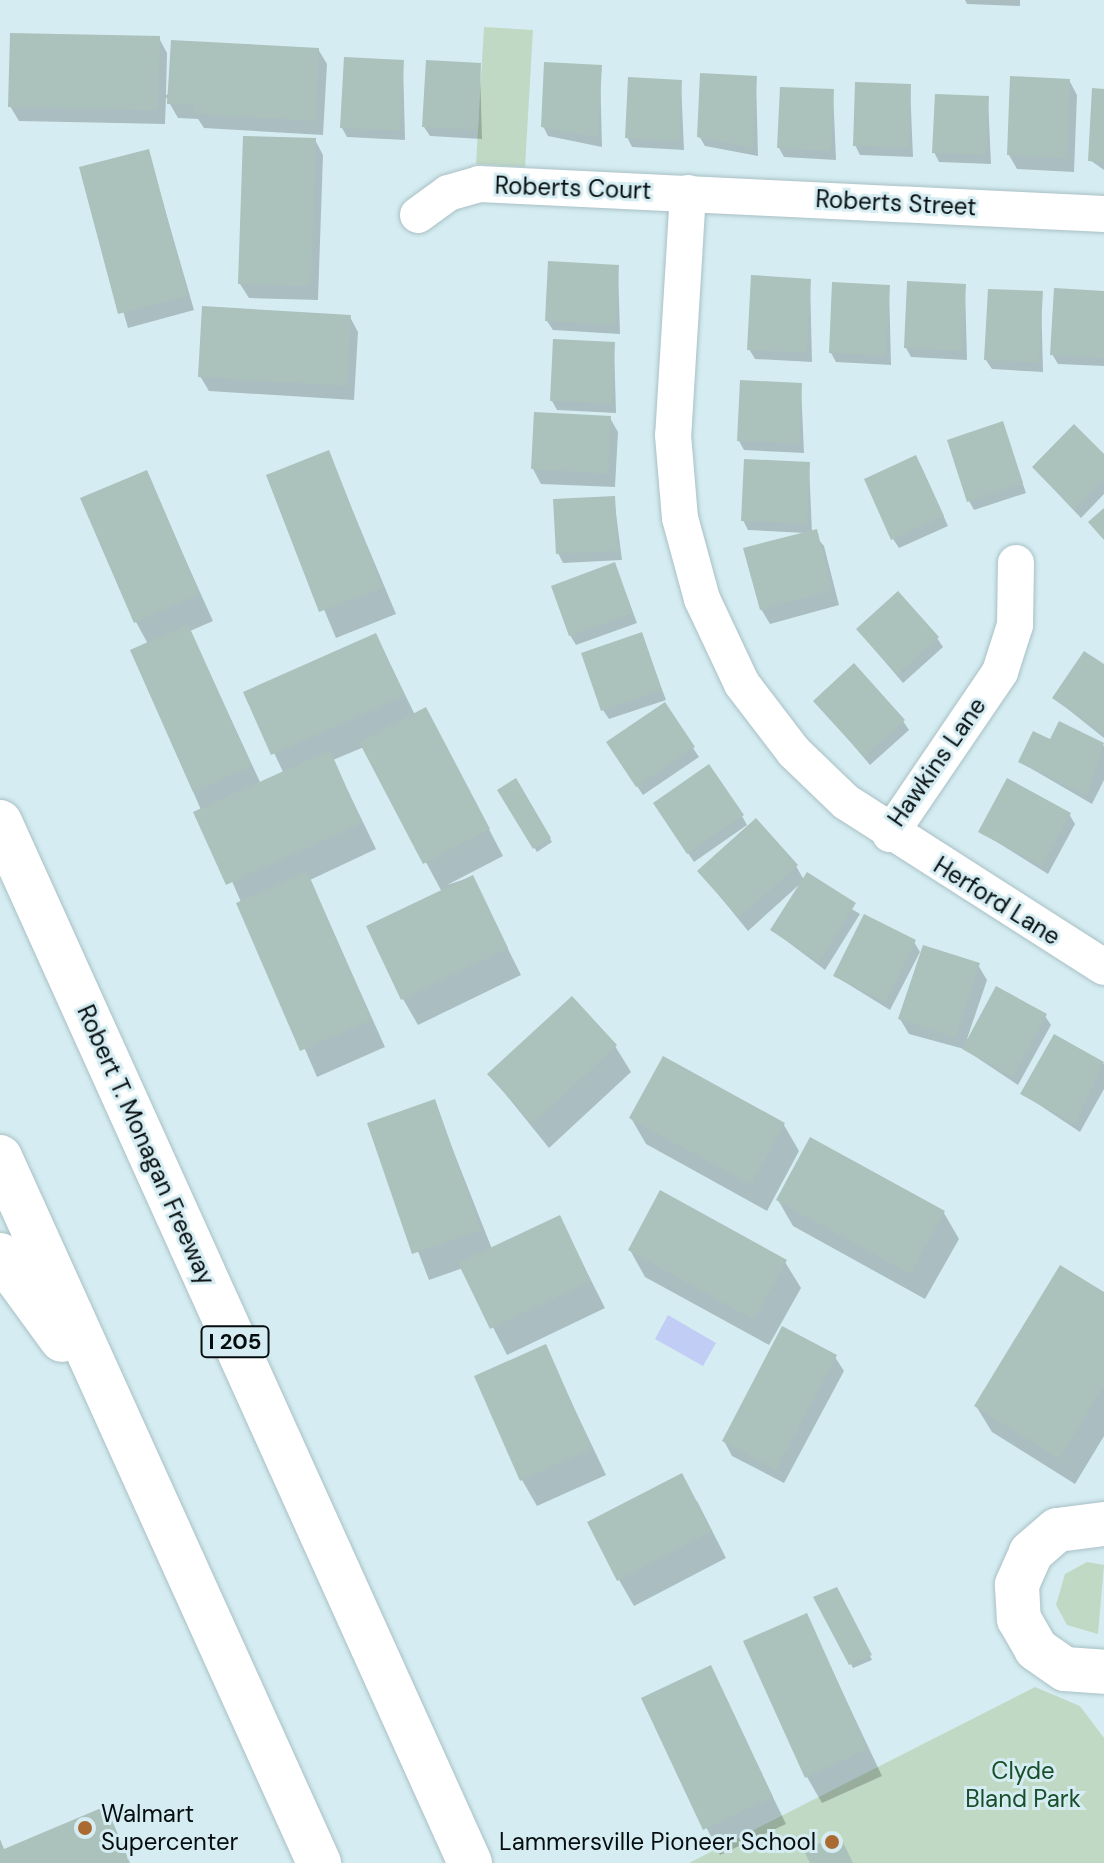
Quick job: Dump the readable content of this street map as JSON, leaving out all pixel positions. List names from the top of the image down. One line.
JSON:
{"streets":{"main road":["Robert T. Monagan Freeway","I 205"],"street":["Roberts Court","Roberts Street","Hawkins Lane","Herford Lane"]},"crossings":[["Roberts Court","Roberts Street"],["Roberts Court","Hawkins Lane"],["Roberts Street","Hawkins Lane"],["Hawkins Lane","Herford Lane"]],"parks":["Clyde Bland Park"],"places":["Walmart Supercenter","Lammersville Pioneer School"]}
